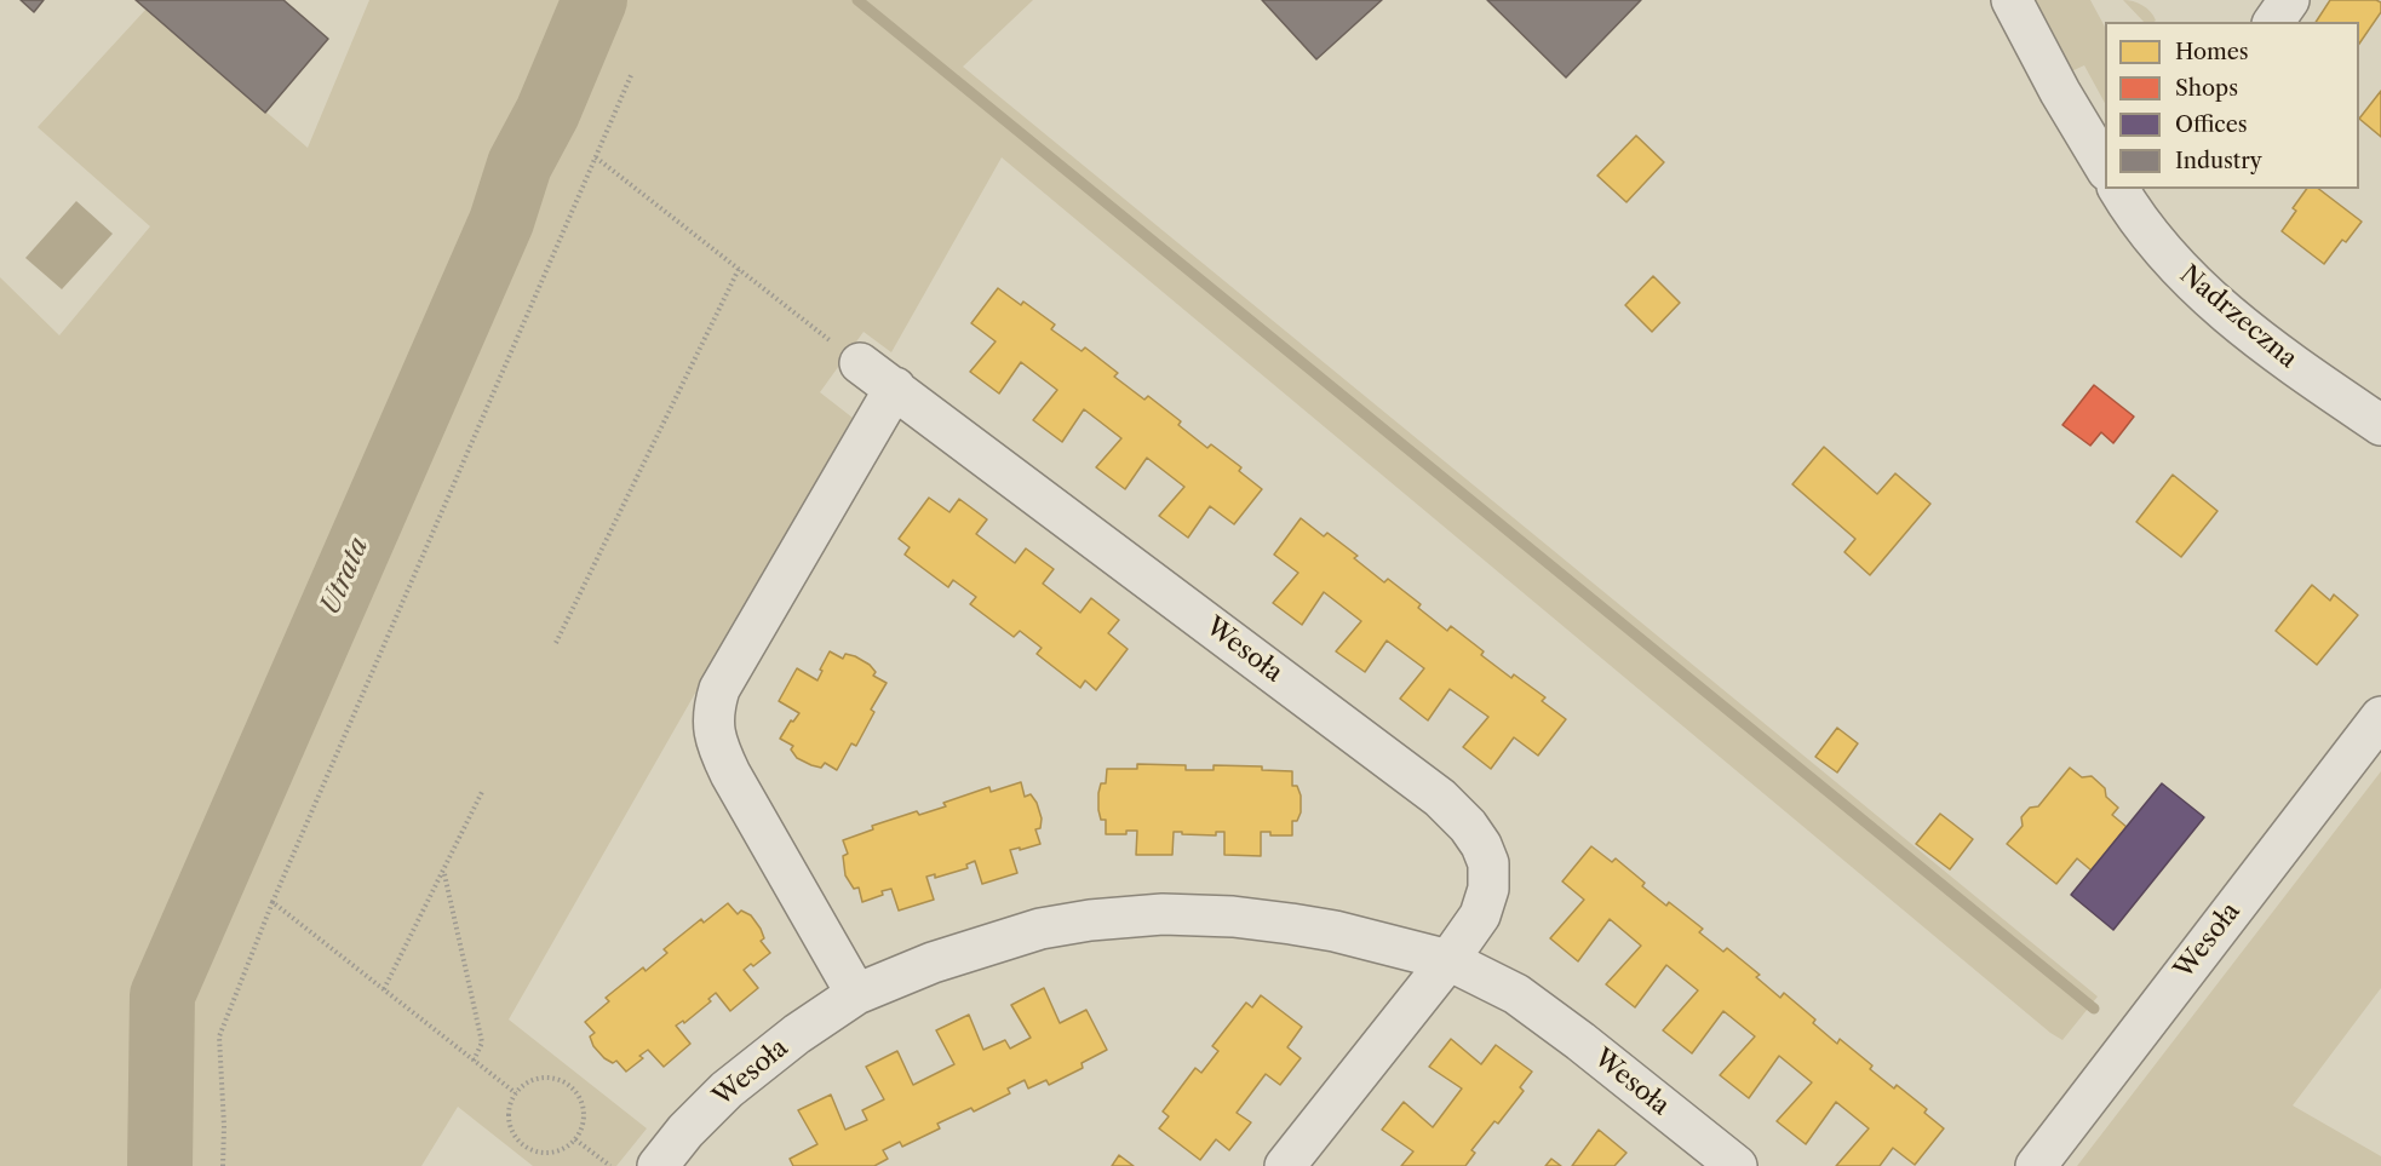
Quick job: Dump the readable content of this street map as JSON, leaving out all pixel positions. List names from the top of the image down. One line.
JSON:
{"streets":{"street":["Nadrzeczna","Wesoła"]},"water":["Utrata"],"legend":["Homes","Shops","Offices","Industry"]}
